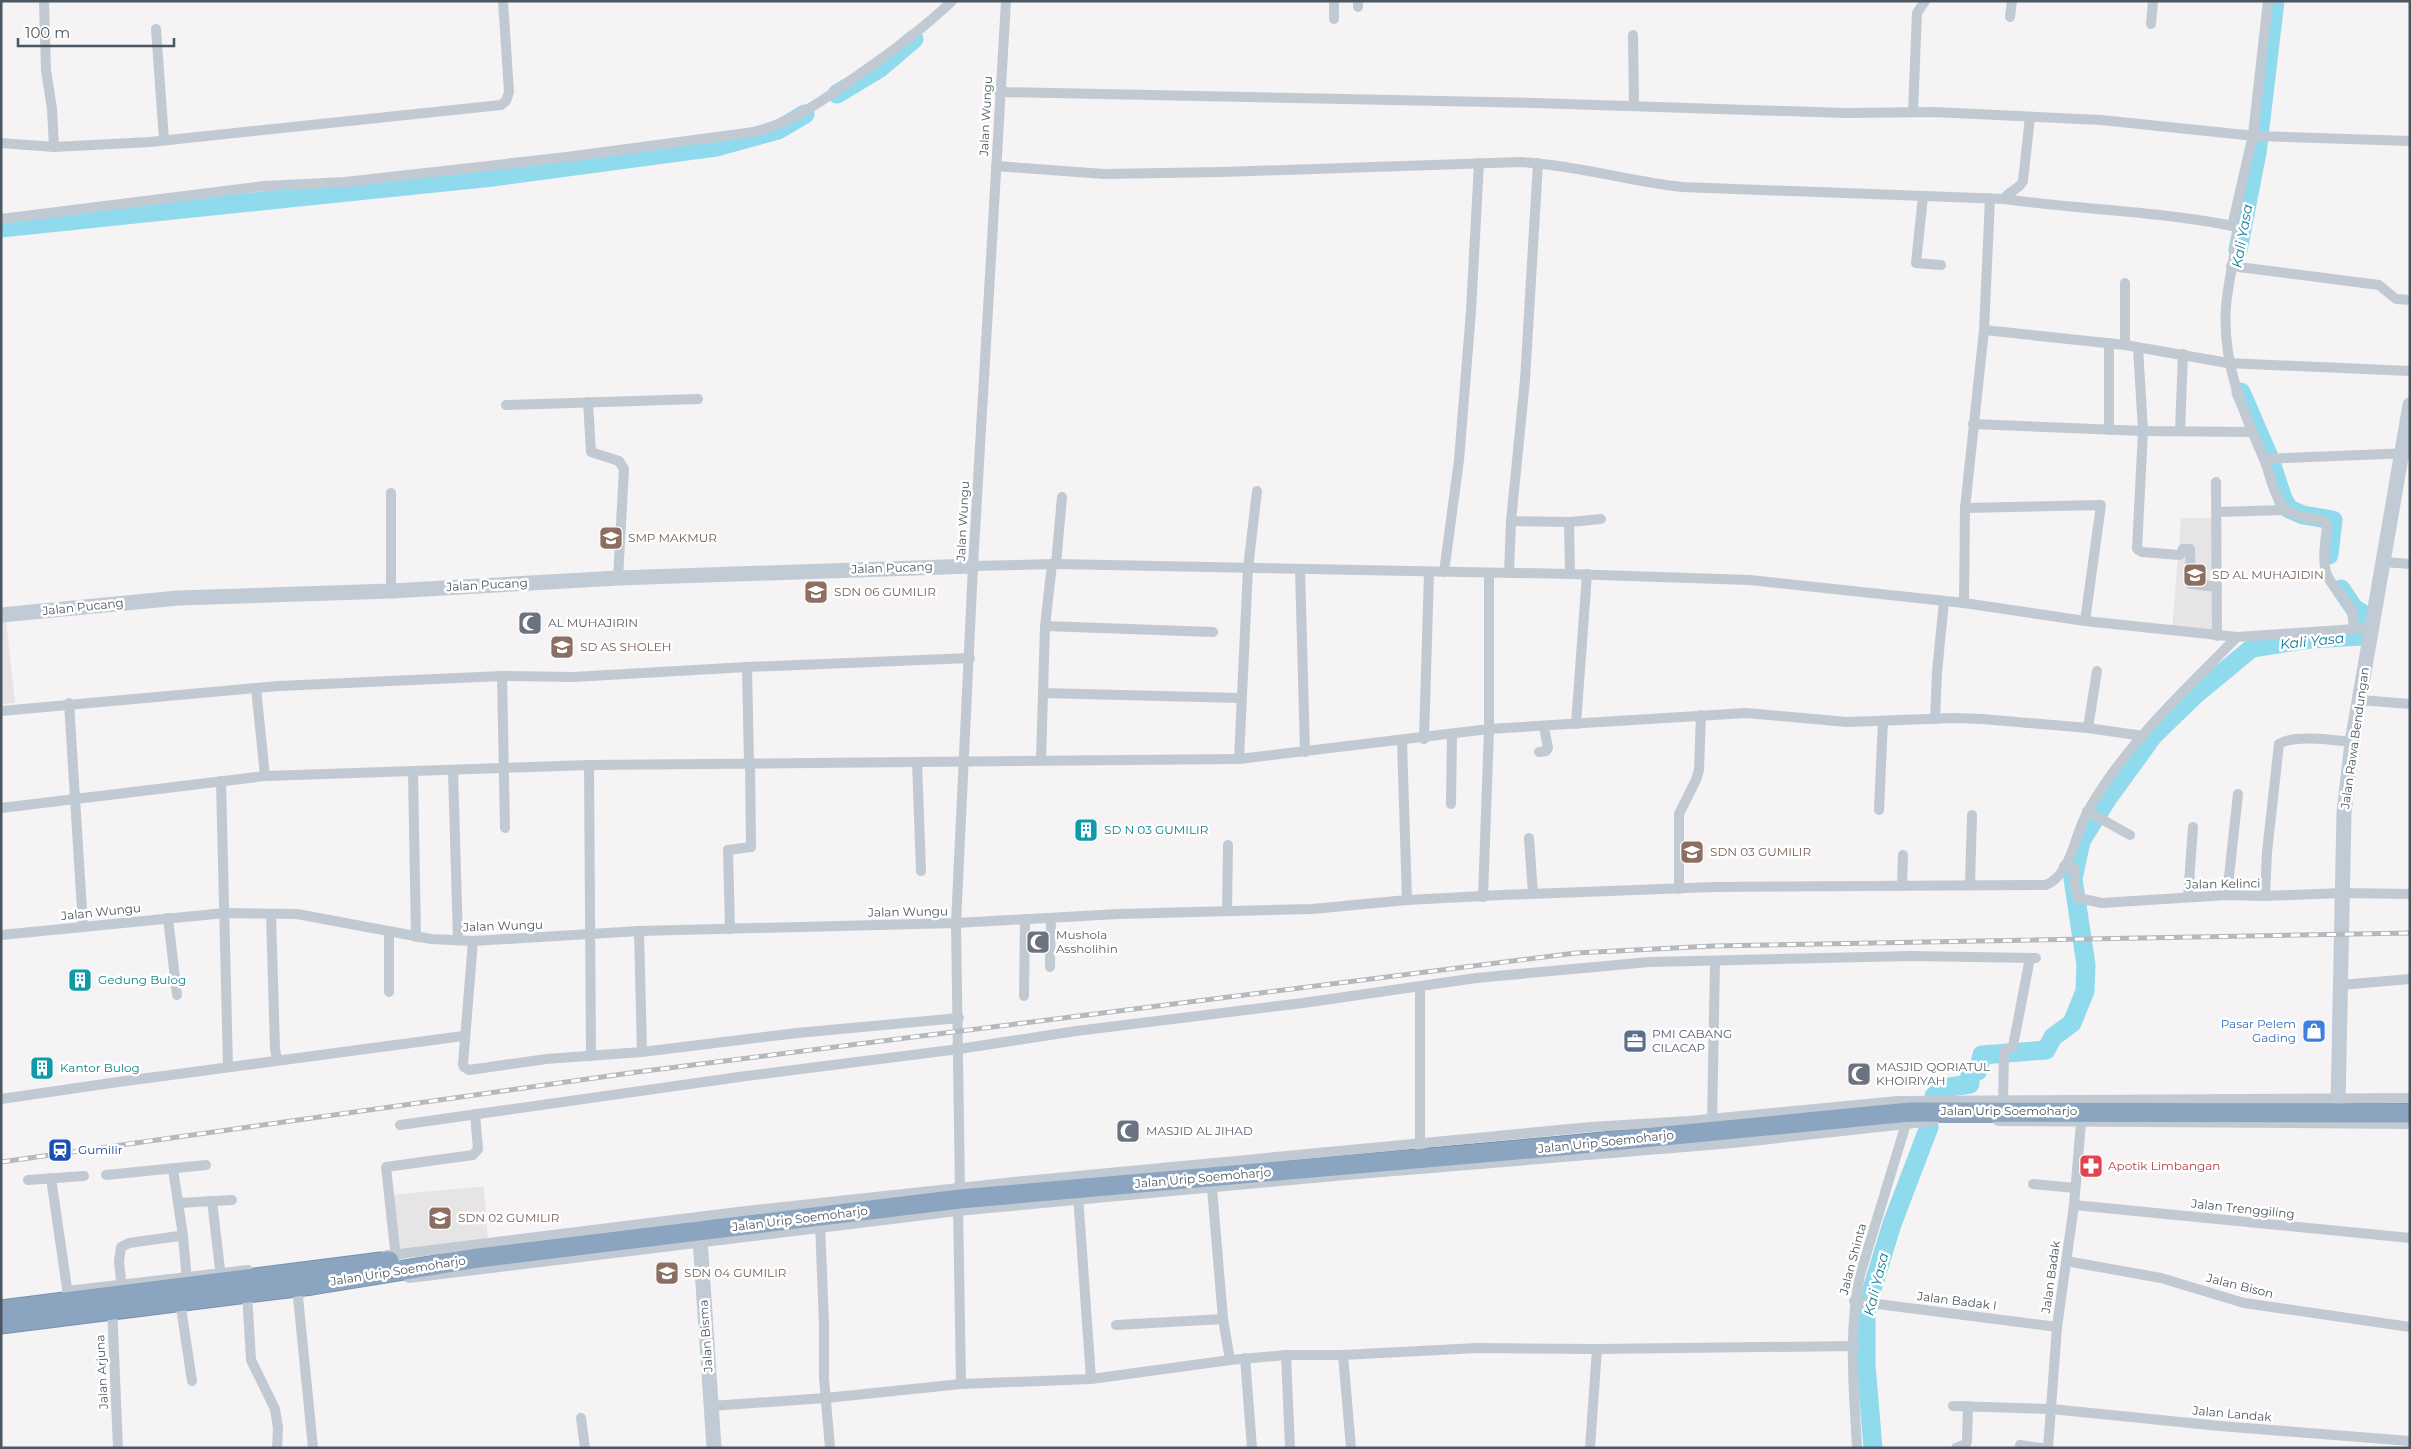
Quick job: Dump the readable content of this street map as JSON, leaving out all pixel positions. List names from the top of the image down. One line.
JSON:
{"streets":{"highway":["Jalan Urip Soemoharjo"],"street":["Jalan Wungu","Jalan Pucang","Jalan Rawa Bendungan","Jalan Kelinci","Jalan Trenggiling","Jalan Shinta","Jalan Badak","Jalan Bison","Jalan Badak I","Jalan Bisma","Jalan Arjuna","Jalan Landak"]},"crossings":[["Jalan Wungu","Jalan Pucang"],["Jalan Rawa Bendungan","Jalan Kelinci"],["Jalan Rawa Bendungan","Jalan Urip Soemoharjo"],["Jalan Urip Soemoharjo","Jalan Shinta"],["Jalan Urip Soemoharjo","Jalan Badak"],["Jalan Urip Soemoharjo","Jalan Bisma"],["Jalan Urip Soemoharjo","Jalan Arjuna"],["Jalan Trenggiling","Jalan Badak"],["Jalan Shinta","Jalan Badak I"],["Jalan Badak","Jalan Bison"],["Jalan Badak","Jalan Badak I"],["Jalan Badak","Jalan Landak"]],"water":["Kali Yasa"],"places":{"school or university":["SMP MAKMUR","SD AL MUHAJIDIN","SDN 06 GUMILIR","SD AS SHOLEH","SDN 03 GUMILIR","SDN 02 GUMILIR","SDN 04 GUMILIR"],"mosque":["AL MUHAJIRIN","Mushola Assholihin","MASJID QORIATUL KHOIRIYAH","MASJID AL JIHAD"],"building":["SD N 03 GUMILIR","Gedung Bulog","Kantor Bulog"],"shop":["Pasar Pelem Gading"],"office":["PMI CABANG CILACAP"],"station":["Gumilir"],"pharmacy":["Apotik Limbangan"]},"scale_bar":"100 m"}
